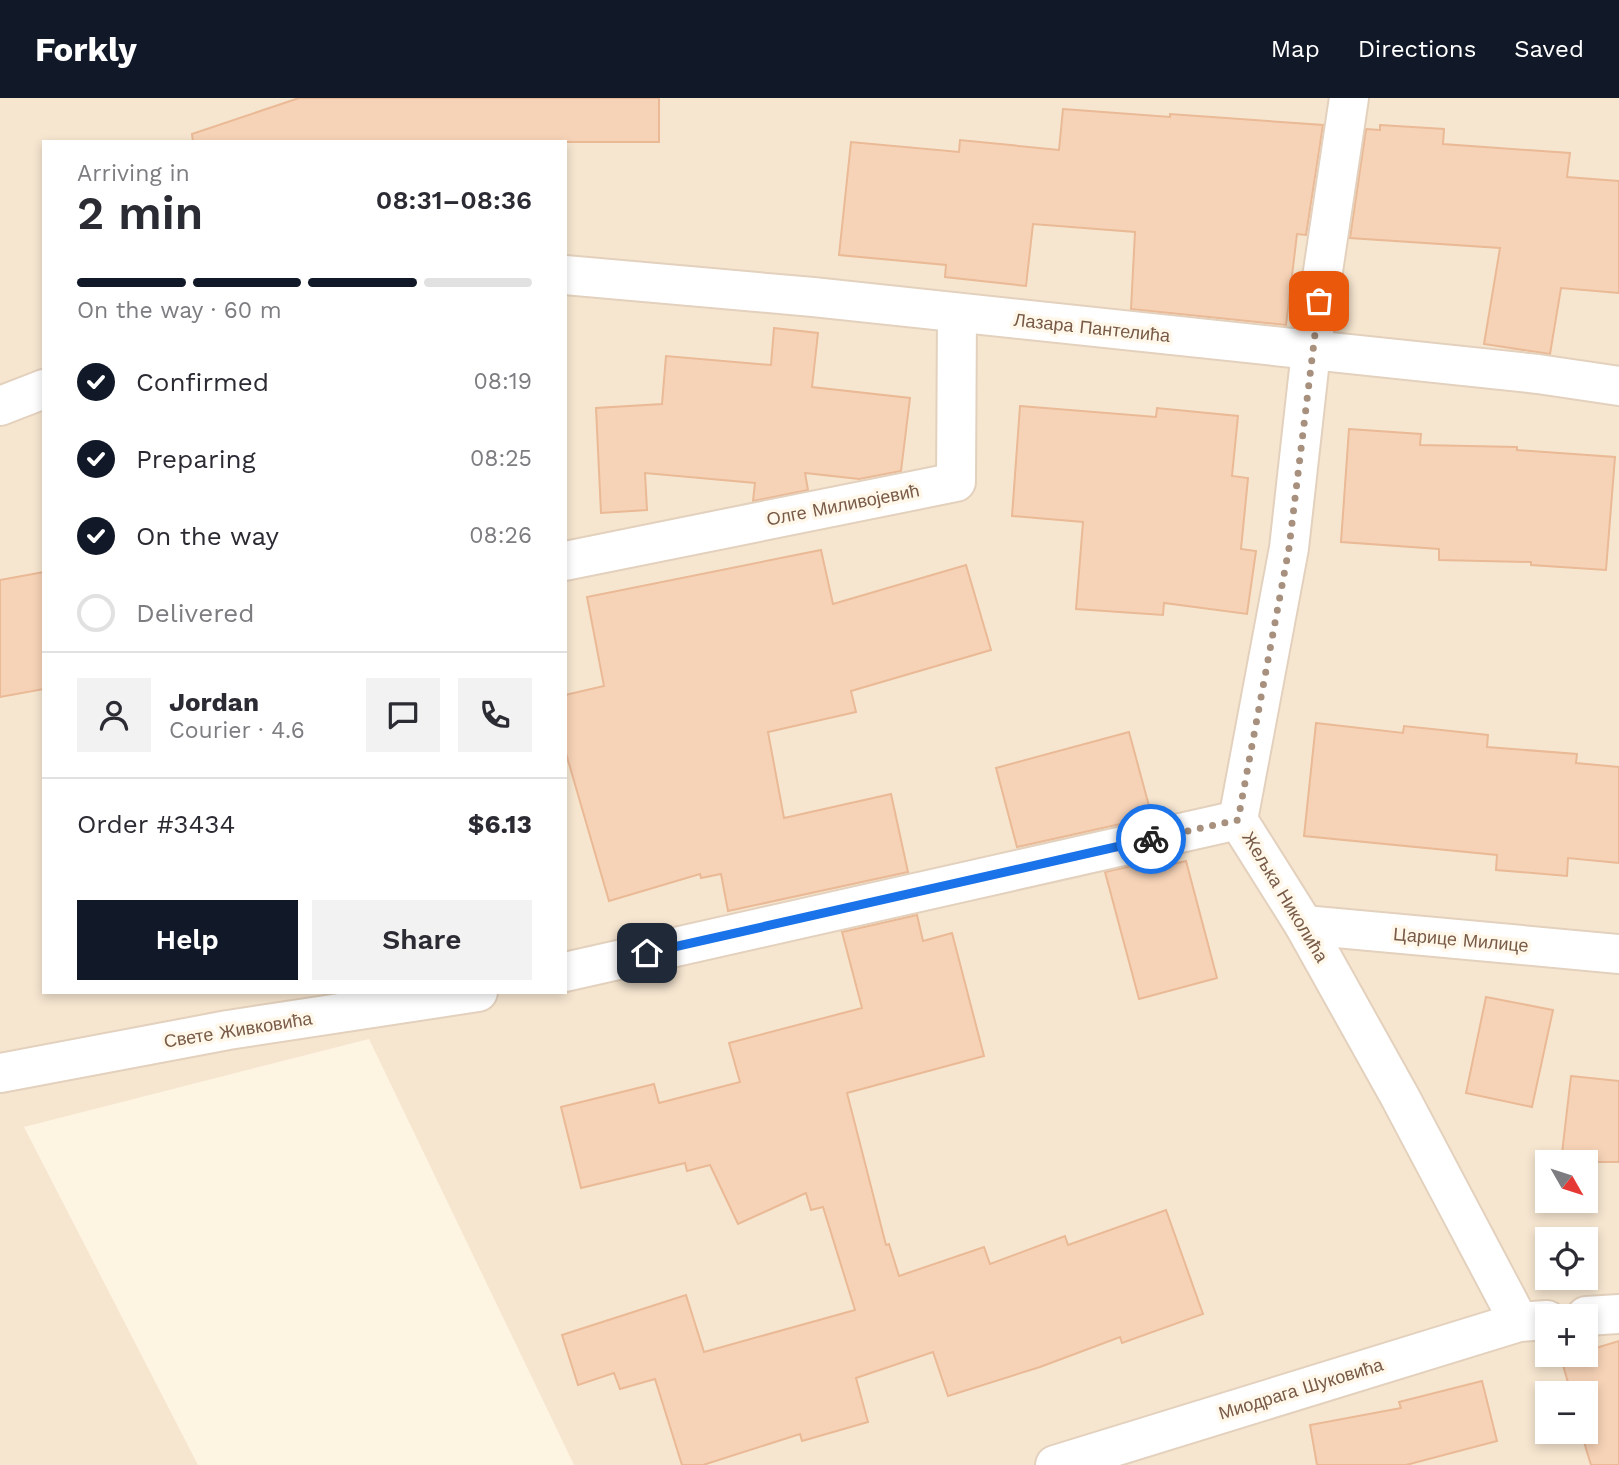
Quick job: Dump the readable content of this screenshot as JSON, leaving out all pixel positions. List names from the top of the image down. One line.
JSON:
{"streets":{"street":["Лазара Пантелића","Олге Миливојевић","Жељка Николића","Царице Милице","Свете Живковића","Миодрага Шуковића"]},"crossings":[["Лазара Пантелића","Олге Миливојевић"],["Лазара Пантелића","Жељка Николића"],["Жељка Николића","Царице Милице"],["Жељка Николића","Миодрага Шуковића"]],"north":"bottom right","page":{"header":"Forkly","nav":["Map","Directions","Saved"],"heading":["2 min","Arriving in","08:31–08:36"],"panel":["Jordan","Courier · 4.6","Order #3434","$6.13"],"bar":"On the way · 60 m","list":[["Confirmed","08:19"],["Preparing","08:25"],["On the way","08:26"],"Delivered"],"buttons":["Help","Share"],"map_buttons":["+","−"]}}
